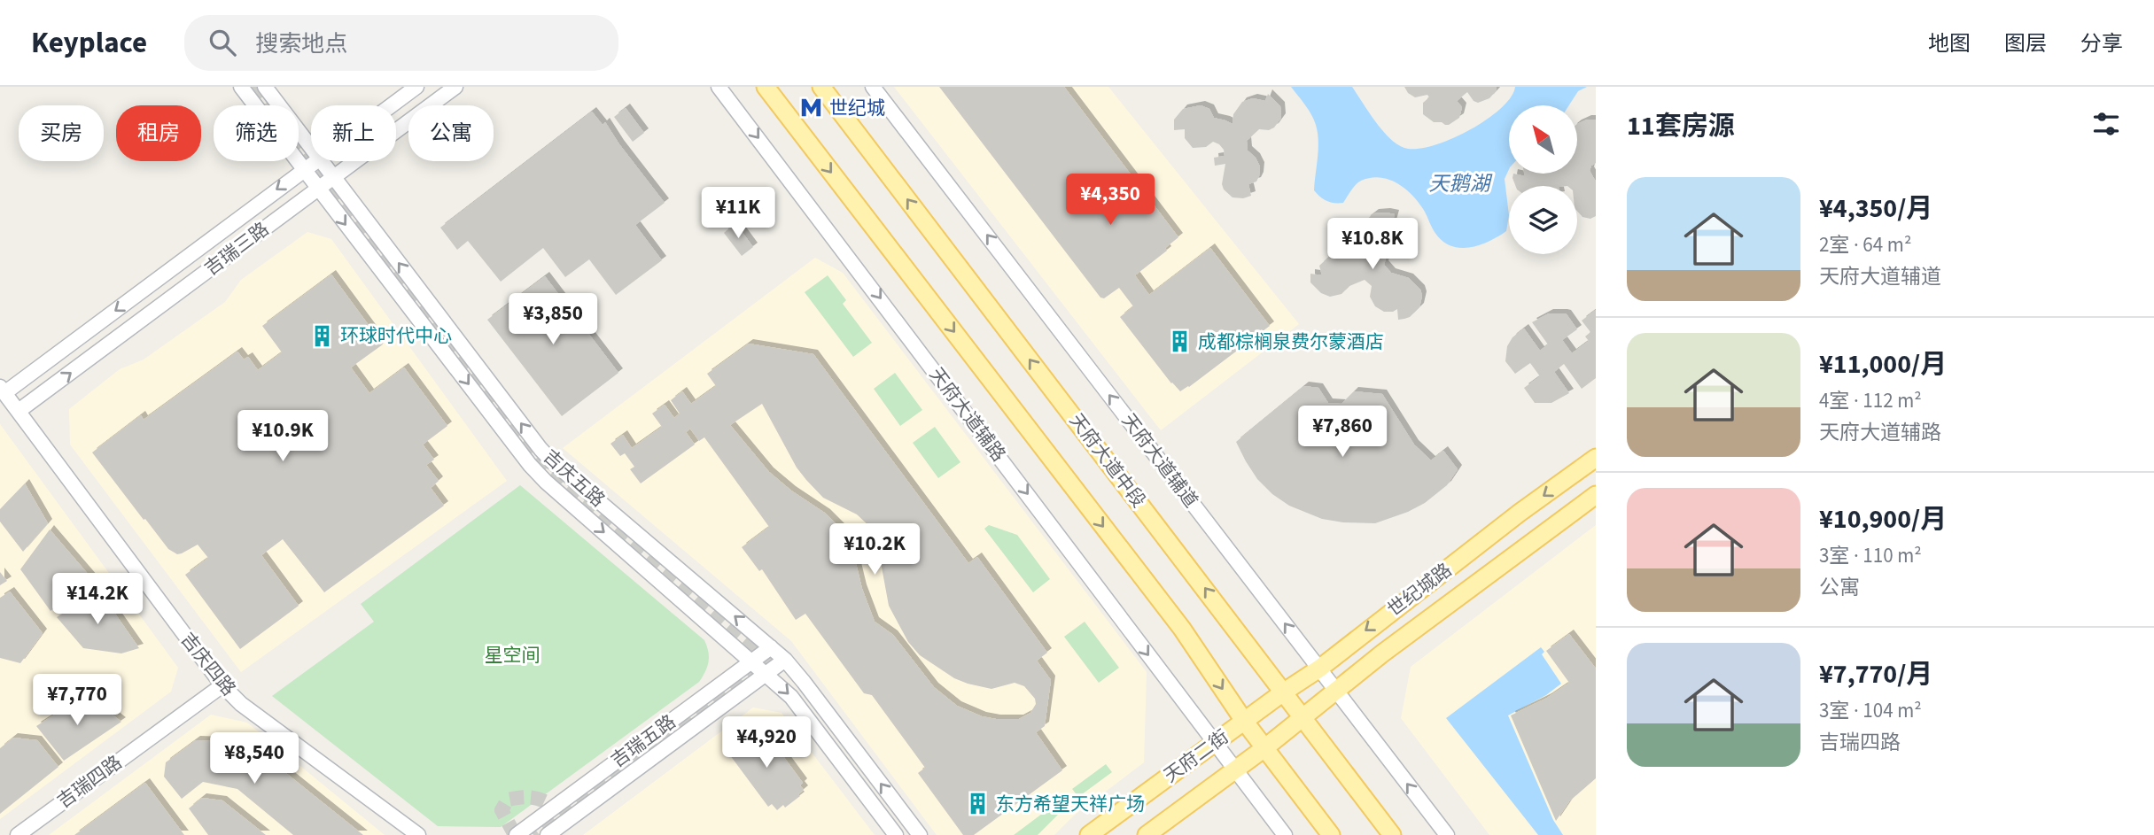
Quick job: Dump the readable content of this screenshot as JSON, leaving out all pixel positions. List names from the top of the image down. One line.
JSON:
{"streets":{"main road":["天府大道中段","世纪城路","天府二街"],"street":["吉瑞三路","天府大道辅路","天府大道辅道","吉庆五路","吉庆四路","吉瑞五路","吉瑞四路"]},"crossings":[["吉瑞三路","吉庆五路"],["吉瑞三路","吉庆四路"],["天府大道辅路","天府二街"],["天府大道中段","世纪城路"],["天府大道辅道","世纪城路"],["吉庆五路","吉瑞五路"],["世纪城路","天府二街"],["吉庆四路","吉瑞四路"]],"one_way":["天府大道辅路","天府大道辅道"],"water":["天鹅湖"],"parks":["星空间"],"places":{"metro station":["世纪城"],"building":["环球时代中心","成都棕榈泉费尔蒙酒店","东方希望天祥广场"]},"north":"top left","page":{"header":"Keyplace","search":"搜索地点","nav":["地图","图层","分享"],"heading":"11套房源","chip":["买房","租房","筛选","新上","公寓"],"list":[{"name":"¥4,350/月","note":"2室 · 64 m² · 天府大道辅道"},{"name":"¥11,000/月","note":"4室 · 112 m² · 天府大道辅路"},{"name":"¥10,900/月","note":"3室 · 110 m² · 公寓"},{"name":"¥7,770/月","note":"3室 · 104 m² · 吉瑞四路"}],"price":["¥4,350","¥11K","¥10.8K","¥3,850","¥7,860","¥10.9K","¥10.2K","¥14.2K","¥7,770","¥4,920","¥8,540"]}}
